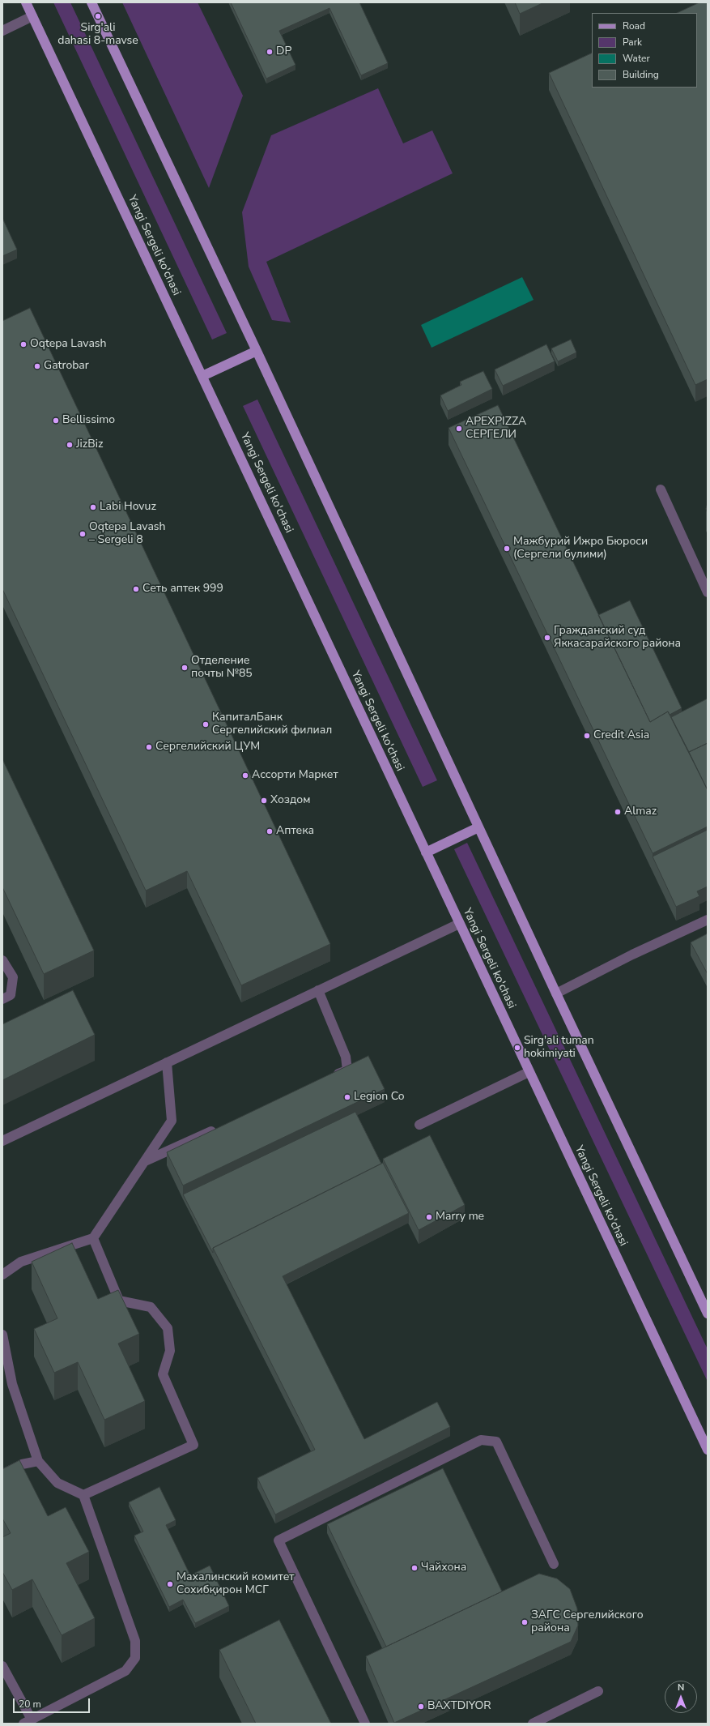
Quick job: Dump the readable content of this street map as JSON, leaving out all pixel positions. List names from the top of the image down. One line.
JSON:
{"streets":{"main road":["Yangi Sergeli ko'chasi"]},"places":["Sirg'ali dahasi 8-mavse","DP","Oqtepa Lavash","Gatrobar","Bellissimo","APEXPIZZA СЕРГЕЛИ","JizBiz","Labi Hovuz","Oqtepa Lavash – Sergeli 8","Мажбурий Ижро Бюроси (Сергели булими)","Сеть аптек 999","Гражданский суд Яккасарайского района","Отделение почты №85","КапиталБанк Сергелийский филиал","Credit Asia","Сергелийский ЦУМ","Ассорти Маркет","Хоздом","Almaz","Аптека","Sirg'ali tuman hokimiyati","Legion Co","Marry me","Чайхона","Махалинский комитет Сохибқирон МСГ","ЗАГС Сергелийского района","BAXTDIYOR"],"legend":["Road","Park","Water","Building"],"scale_bar":"20 m","north":"top"}
